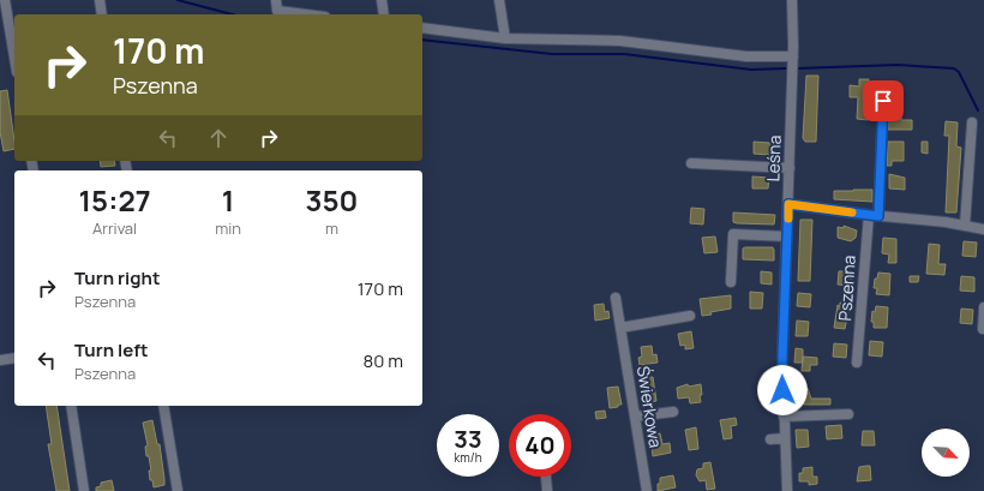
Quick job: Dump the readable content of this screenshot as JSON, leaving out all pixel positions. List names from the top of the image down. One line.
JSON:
{"streets":{"street":["Leśna","Pszenna","Świerkowa"]},"north":"bottom right","page":{"turn":["170 m","Pszenna"],"eta":["15:27","Arrival","1","min","350","m"],"list":[{"name":"Turn right","note":"Pszenna","value":"170 m"},{"name":"Turn left","note":"Pszenna","value":"80 m"}],"speed":"33 km/h","limit":"40"}}
